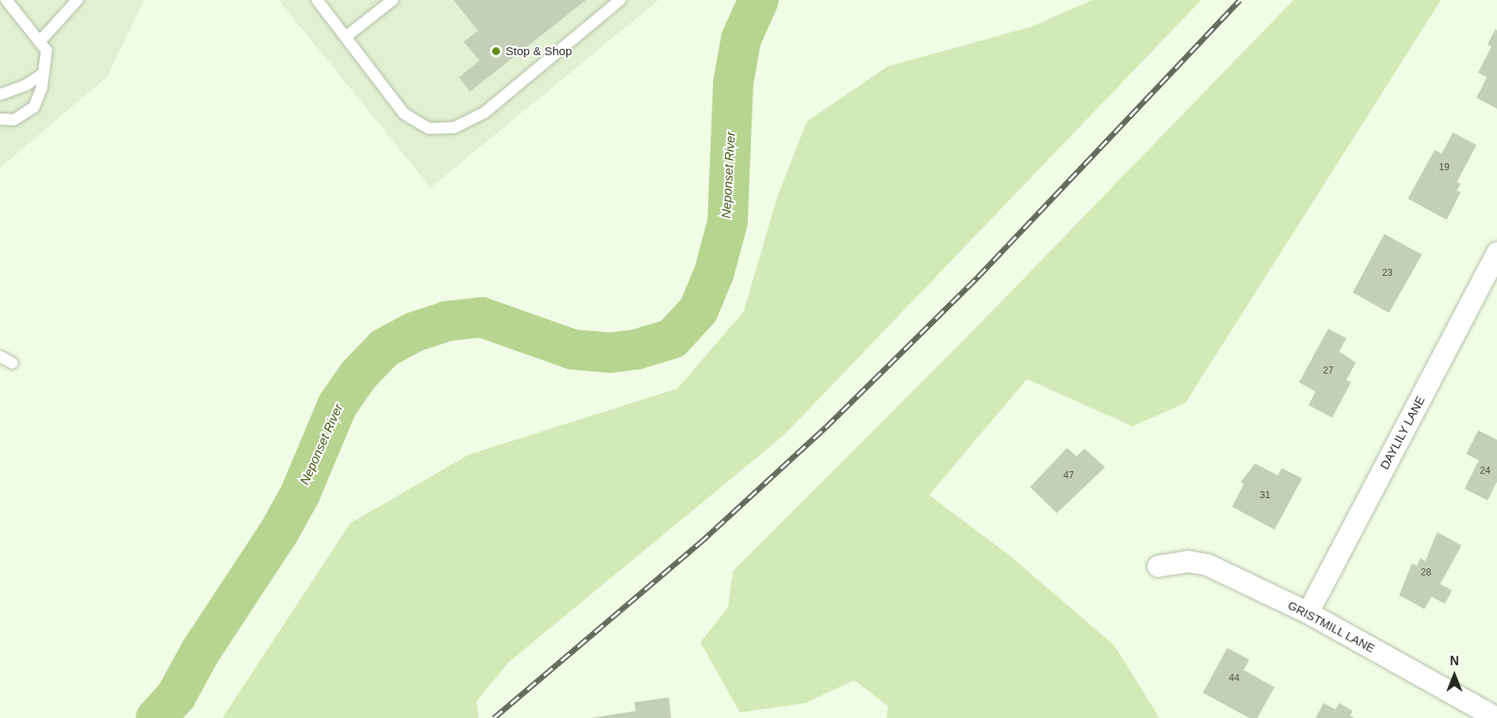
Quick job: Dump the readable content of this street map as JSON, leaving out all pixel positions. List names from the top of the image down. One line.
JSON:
{"streets":{"street":["DAYLILY LANE","GRISTMILL LANE"]},"crossings":[["DAYLILY LANE","GRISTMILL LANE"]],"water":["Neponset River"],"places":["Stop & Shop"],"house_numbers":["19","23","27","24","47","31","28","44"],"north":"top"}
